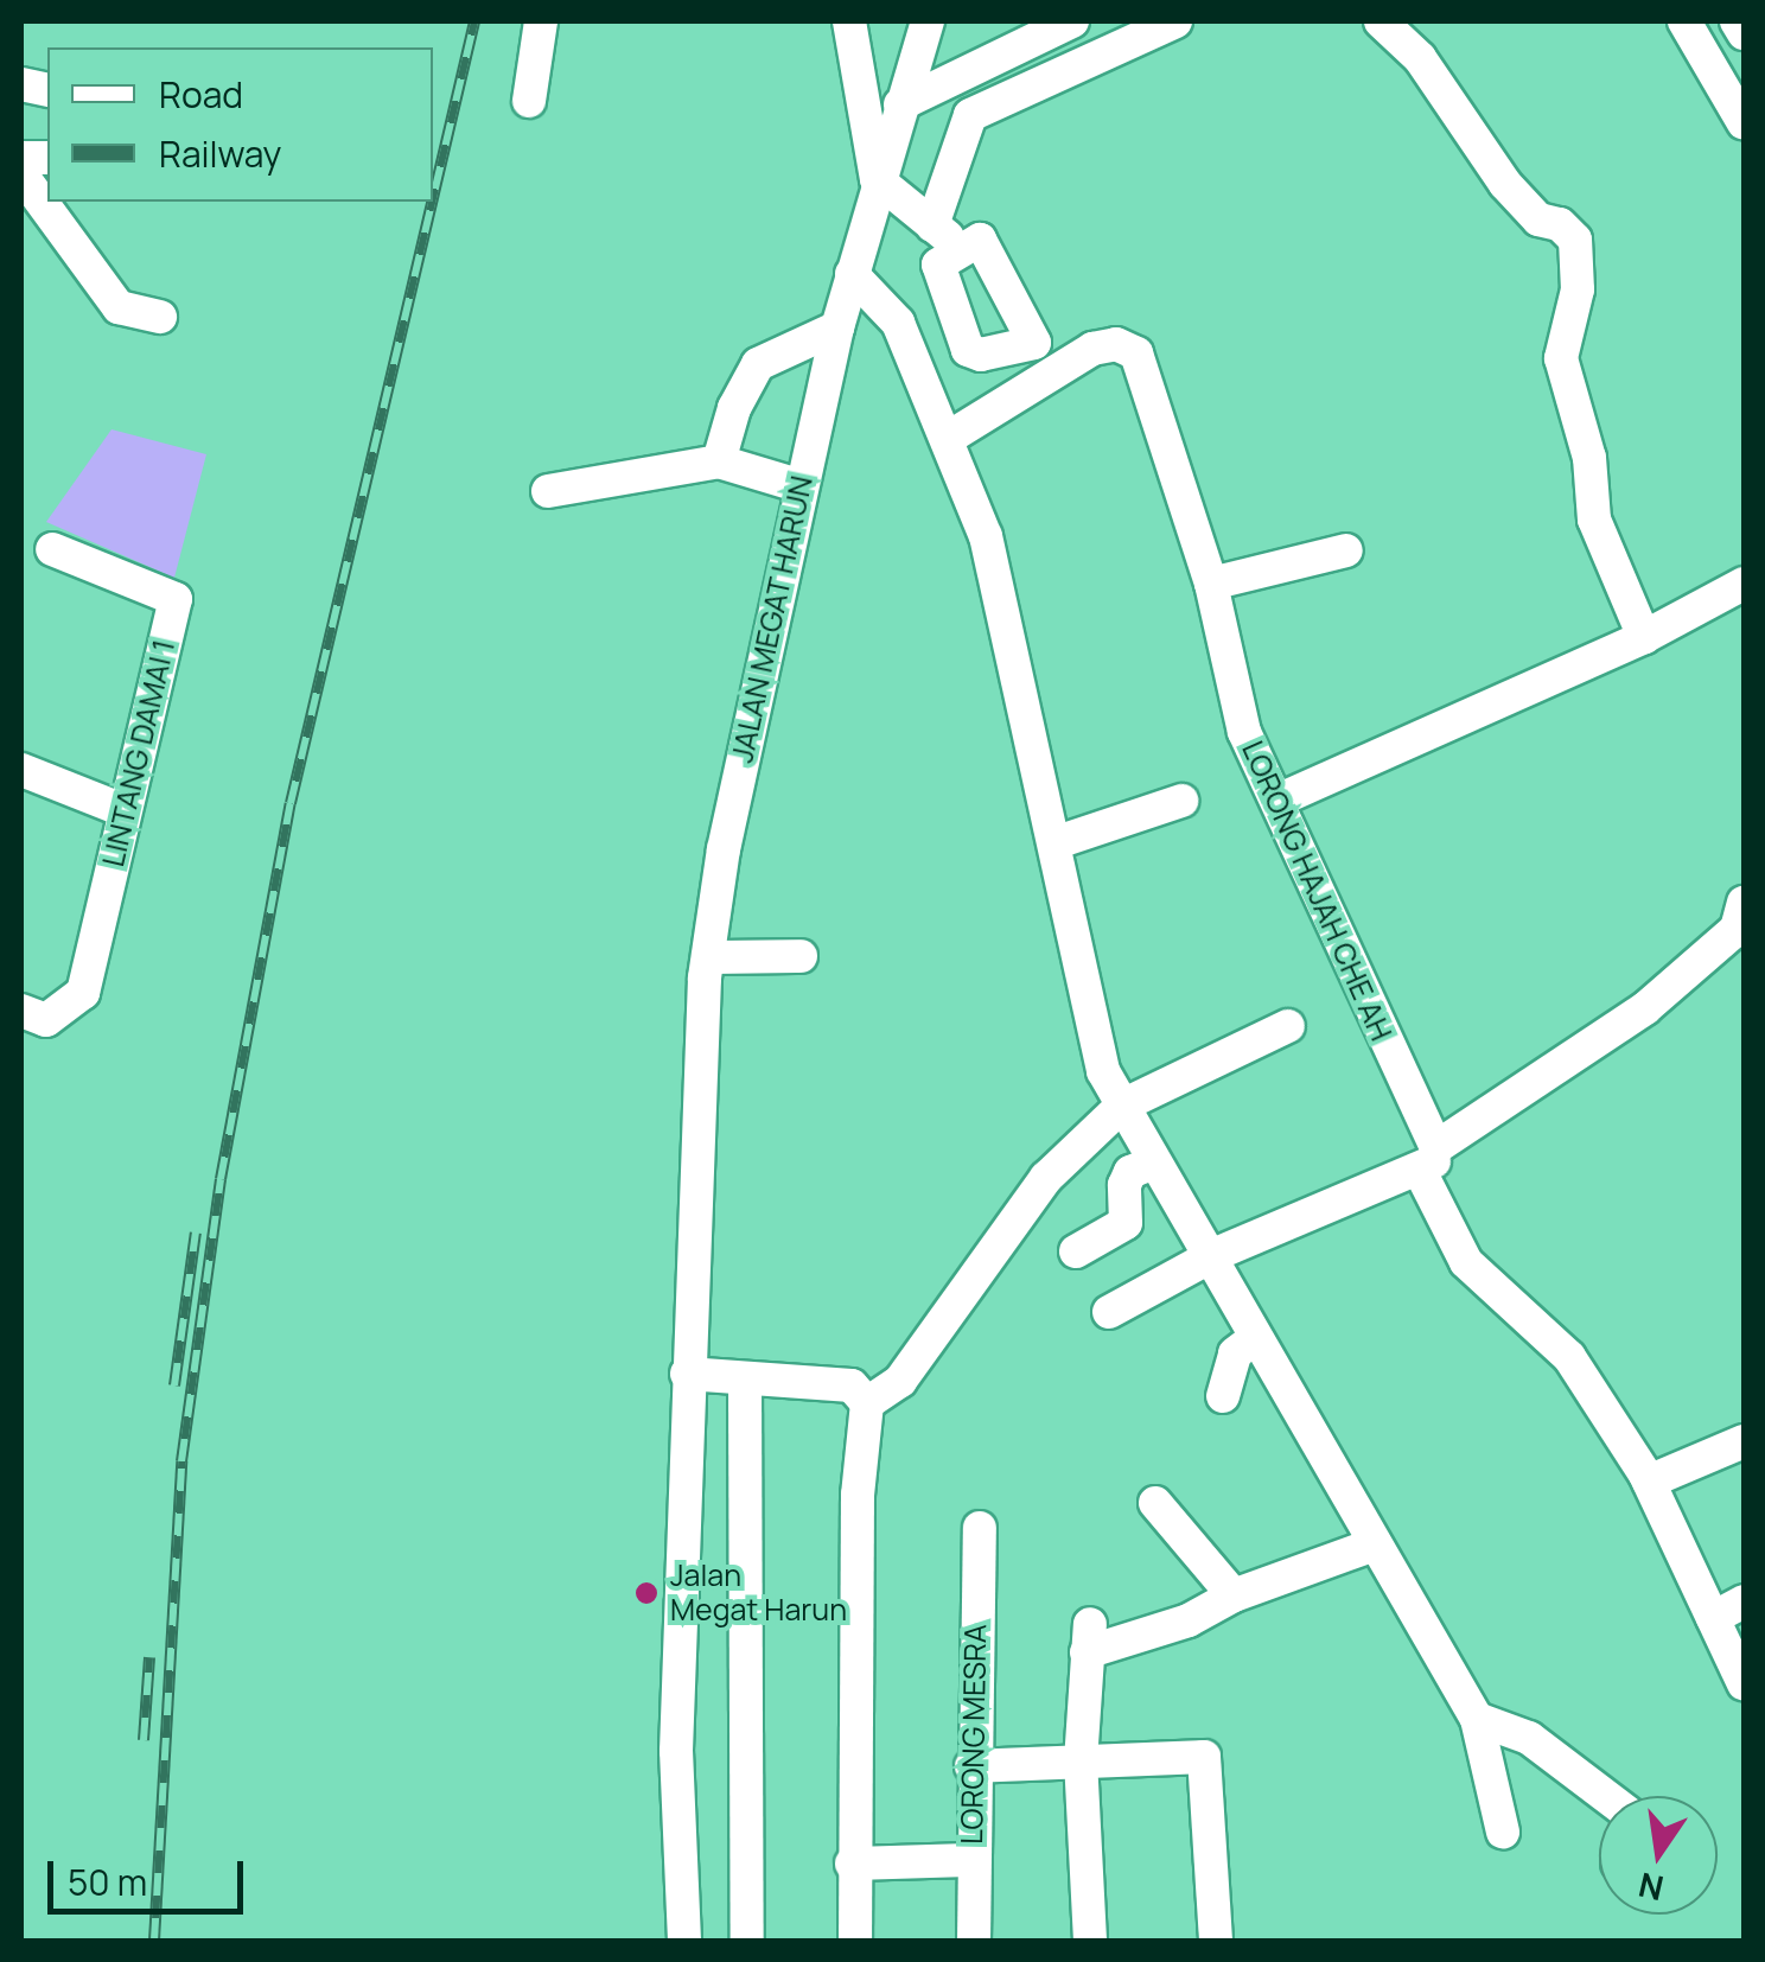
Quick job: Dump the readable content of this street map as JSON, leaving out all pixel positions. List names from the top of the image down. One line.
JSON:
{"streets":{"street":["JALAN MEGAT HARUN","LINTANG DAMAI 1","LORONG HAJAH CHE AH","LORONG MESRA"]},"places":["Jalan Megat Harun"],"legend":["Road","Railway"],"scale_bar":"50 m","north":"bottom"}
